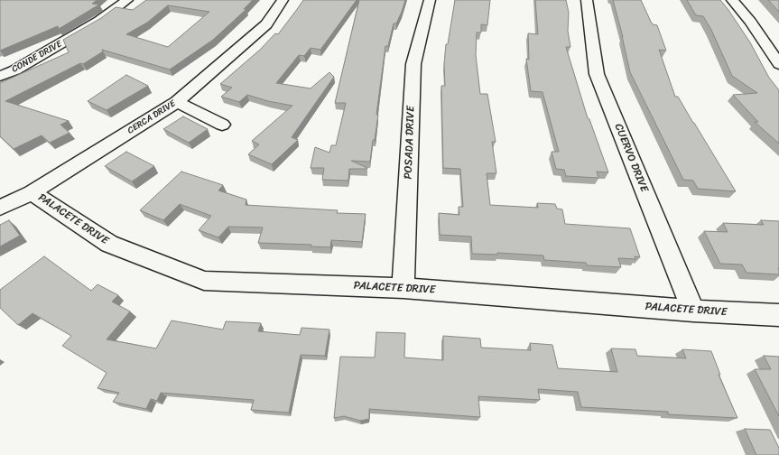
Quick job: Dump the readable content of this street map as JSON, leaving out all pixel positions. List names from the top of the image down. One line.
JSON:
{"streets":{"street":["CONDE DRIVE","CERCA DRIVE","POSADA DRIVE","CUERVO DRIVE","PALACETE DRIVE"]},"crossings":[["CERCA DRIVE","PALACETE DRIVE"],["POSADA DRIVE","PALACETE DRIVE"],["CUERVO DRIVE","PALACETE DRIVE"]]}
